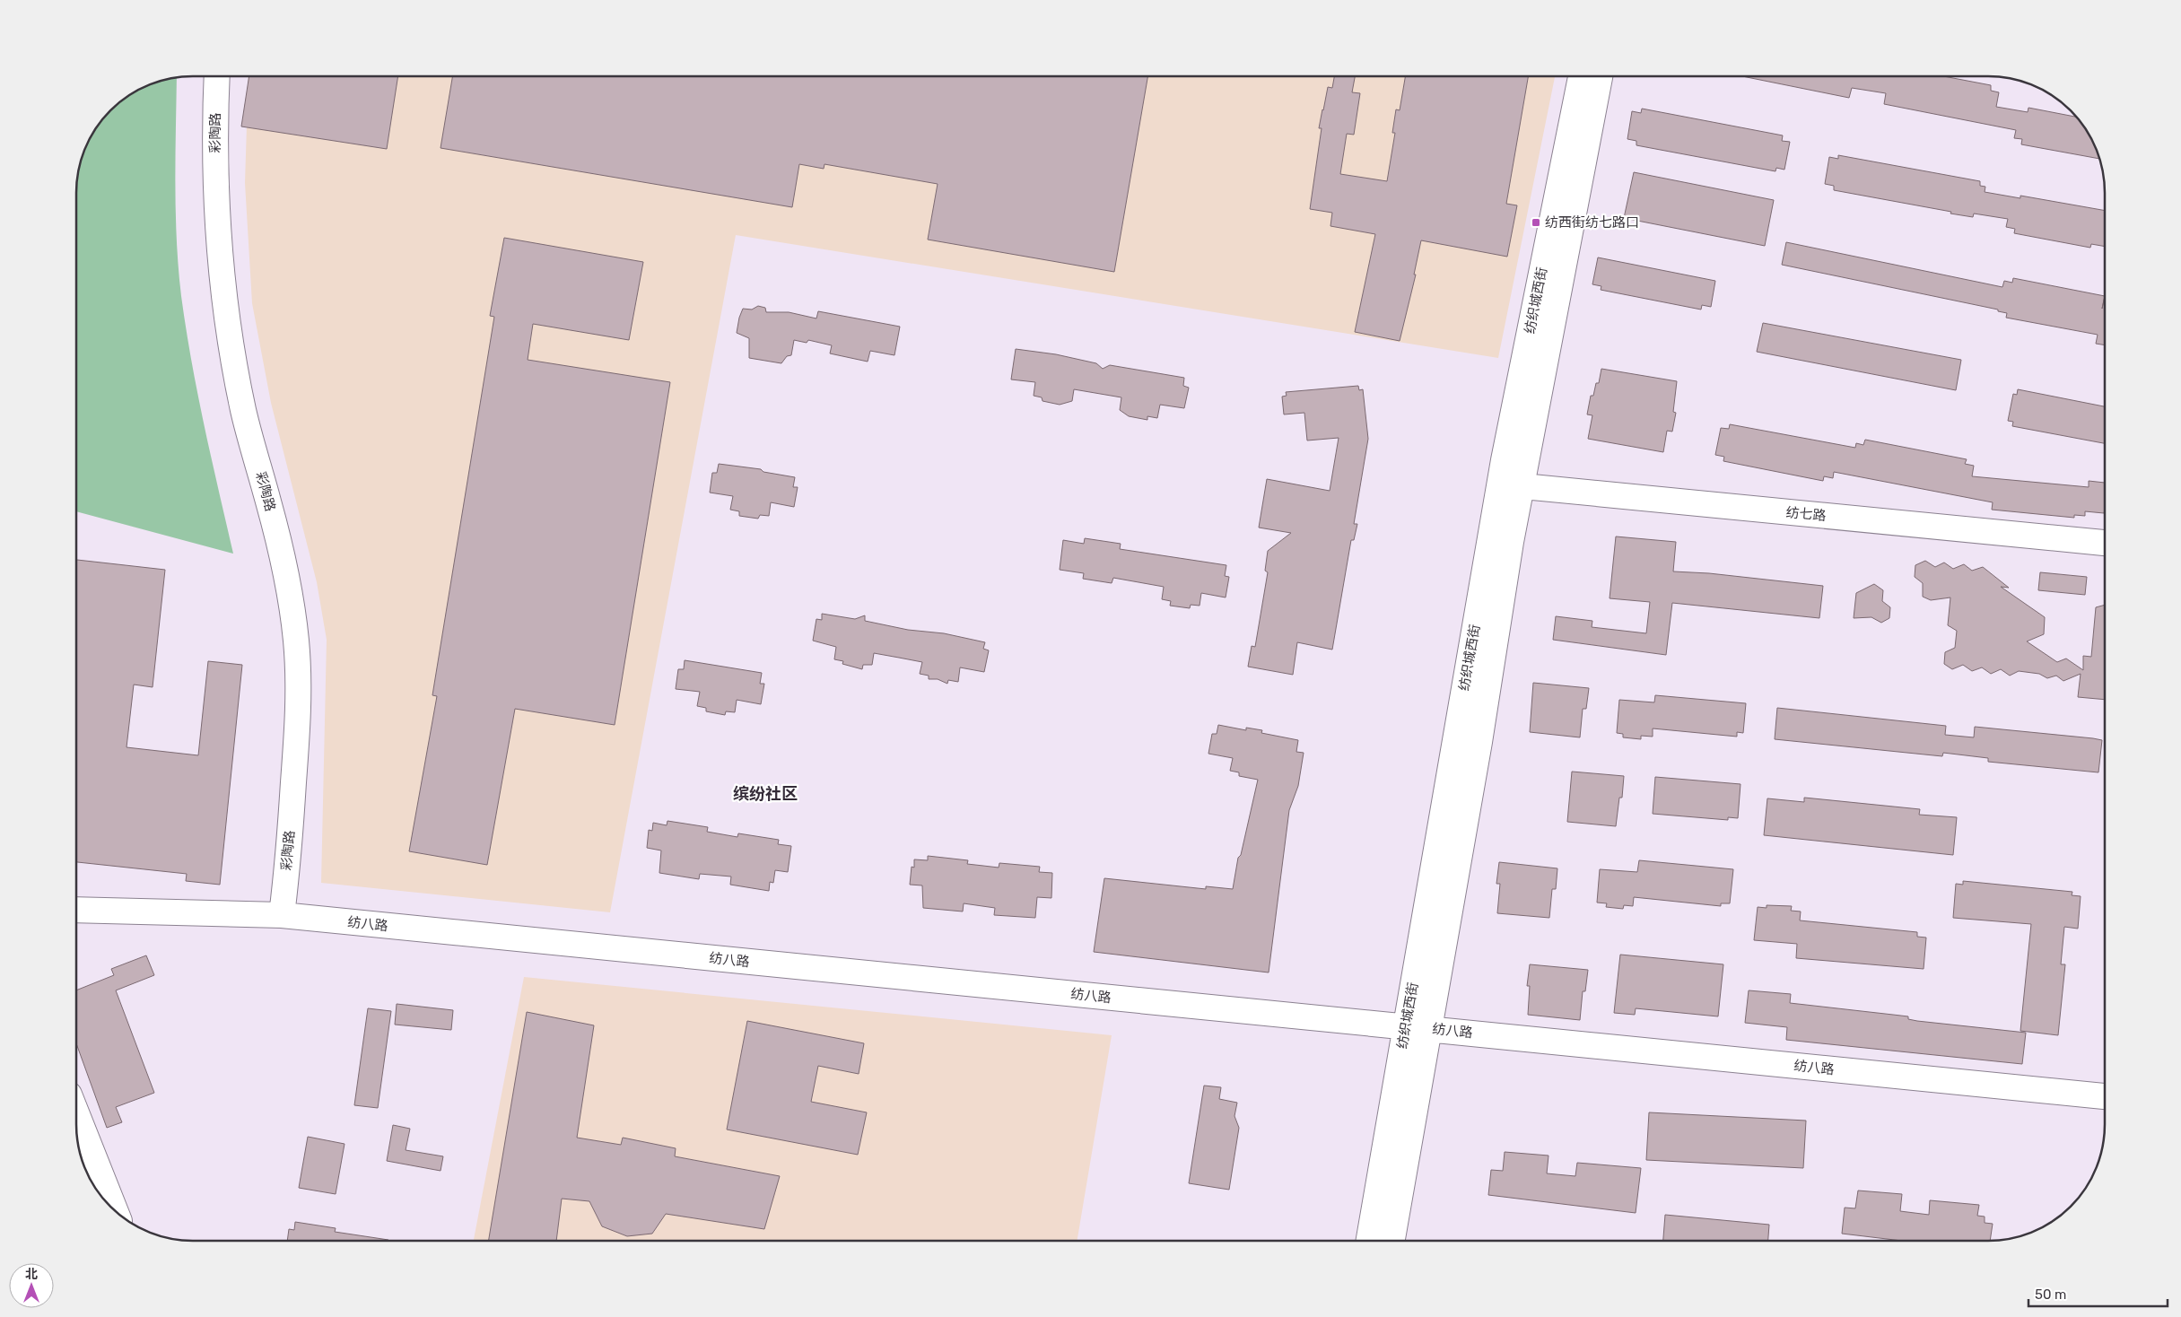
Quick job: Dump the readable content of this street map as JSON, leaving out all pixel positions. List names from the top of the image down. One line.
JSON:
{"streets":{"street":["彩陶路","纺织城西街","纺七路","纺八路"]},"crossings":[["彩陶路","纺八路"],["纺织城西街","纺七路"],["纺织城西街","纺八路"]],"districts":["缤纷社区"],"places":{"transit":["纺西街纺七路口"]},"scale_bar":"50 m","north":"top"}
